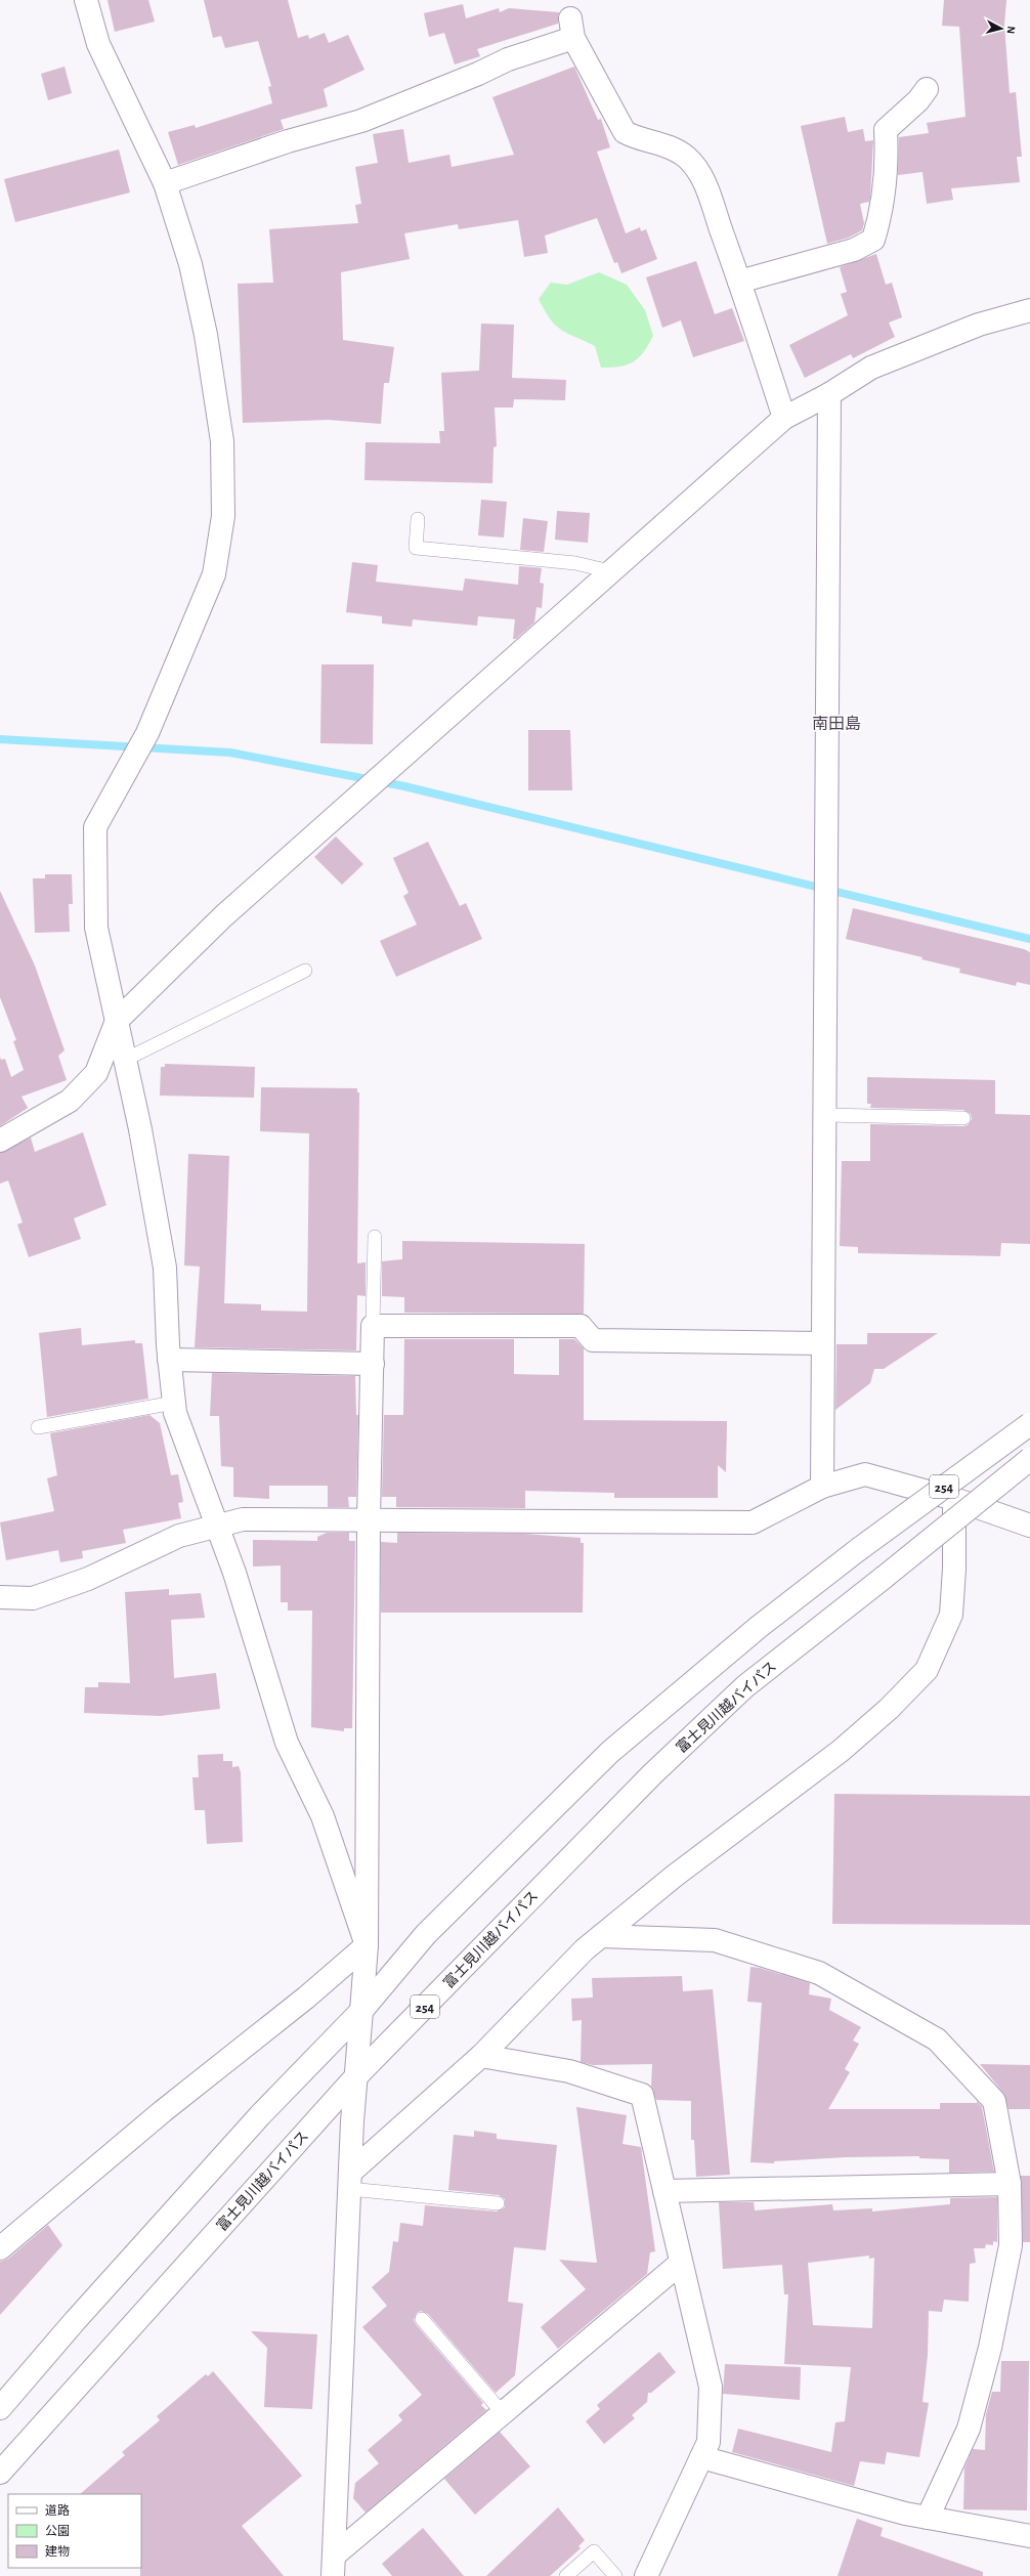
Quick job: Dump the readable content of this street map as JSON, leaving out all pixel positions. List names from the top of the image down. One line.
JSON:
{"streets":{"main road":["254","富士見川越バイパス"]},"districts":["南田島"],"legend":["道路","公園","建物"],"north":"right"}
